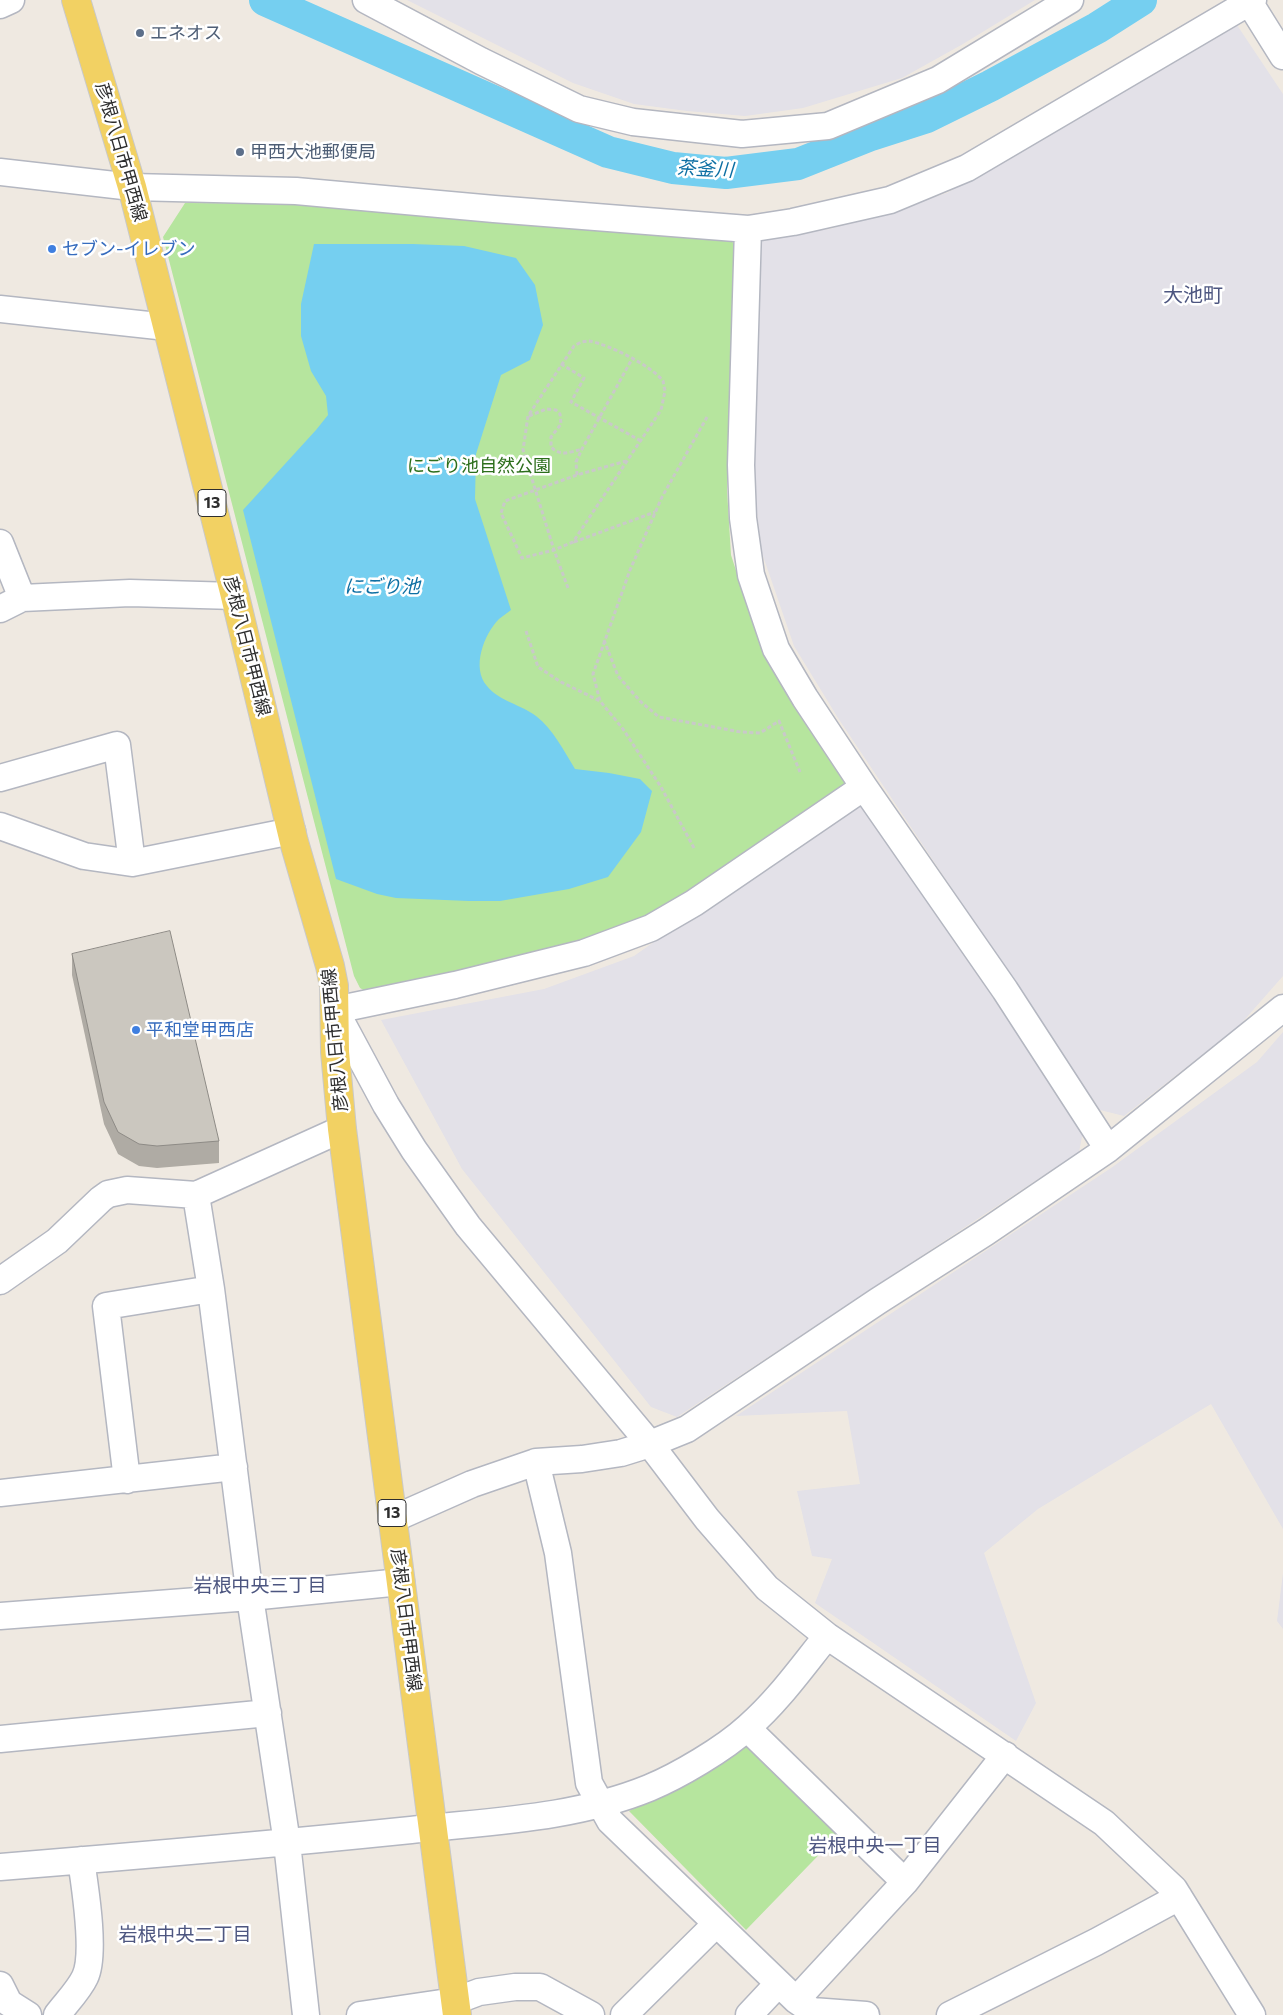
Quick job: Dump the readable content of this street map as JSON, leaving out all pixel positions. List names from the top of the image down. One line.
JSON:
{"streets":{"main road":["彦根八日市甲西線","13"]},"districts":["大池町","岩根中央三丁目","岩根中央一丁目","岩根中央二丁目"],"water":["茶釜川","にごり池"],"parks":["にごり池自然公園"],"places":["エネオス","甲西大池郵便局","セブン-イレブン","平和堂甲西店"]}
